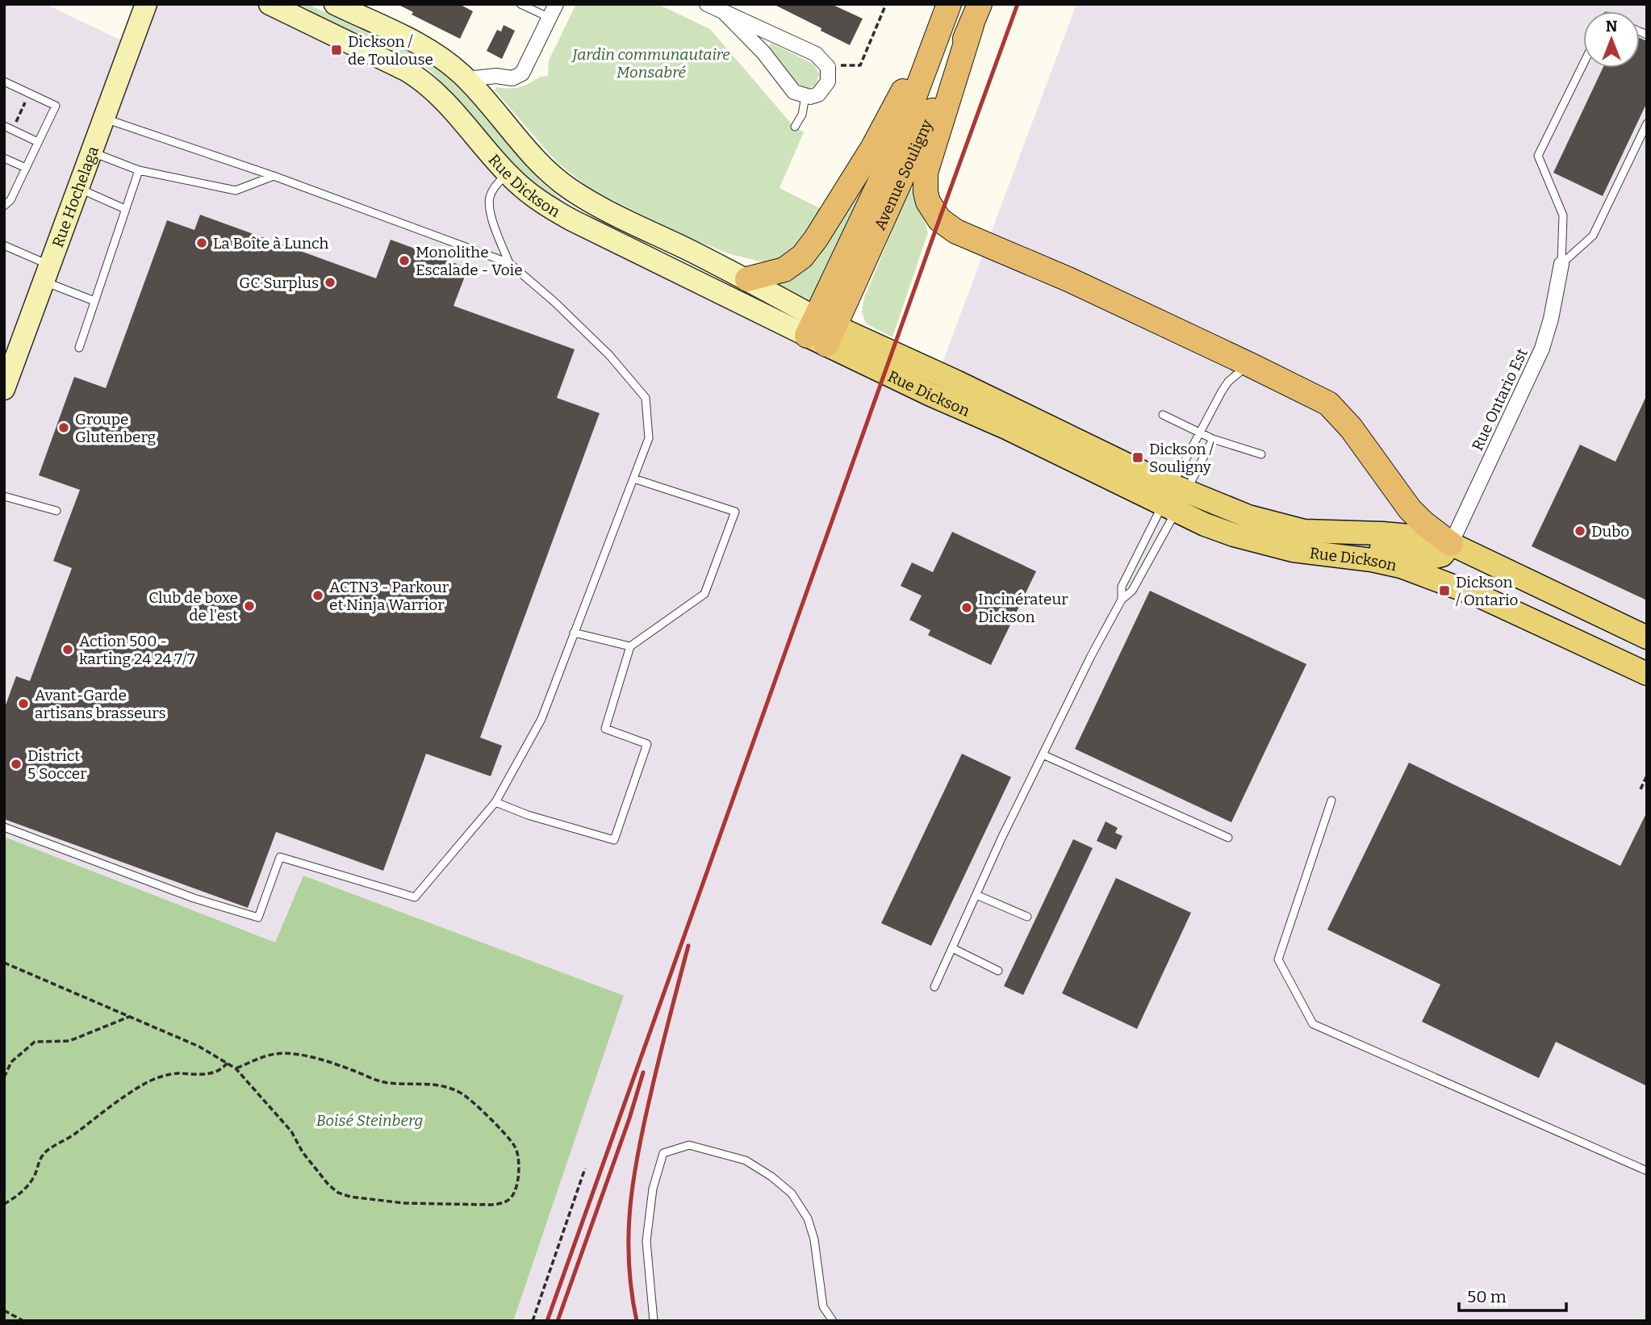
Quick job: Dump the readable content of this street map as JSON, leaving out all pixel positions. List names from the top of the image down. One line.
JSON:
{"streets":{"highway":["Avenue Souligny"],"main road":["Rue Dickson","Rue Hochelaga"],"street":["Rue Ontario Est"]},"crossings":[["Avenue Souligny","Rue Dickson"],["Rue Dickson","Rue Ontario Est"]],"parks":["Jardin communautaire Monsabré","Boisé Steinberg"],"places":{"transit":["Dickson / de Toulouse","Dickson / Souligny","Dickson / Ontario"],"other":["La Boîte à Lunch","Monolithe Escalade - Voie","GC Surplus","Groupe Glutenberg","Dubo","ACTN3 - Parkour et Ninja Warrior","Club de boxe de l'est","Incinérateur Dickson","Action 500 - karting 24 24 7/7","Avant-Garde artisans brasseurs","District 5 Soccer"]},"scale_bar":"50 m","north":"top"}
